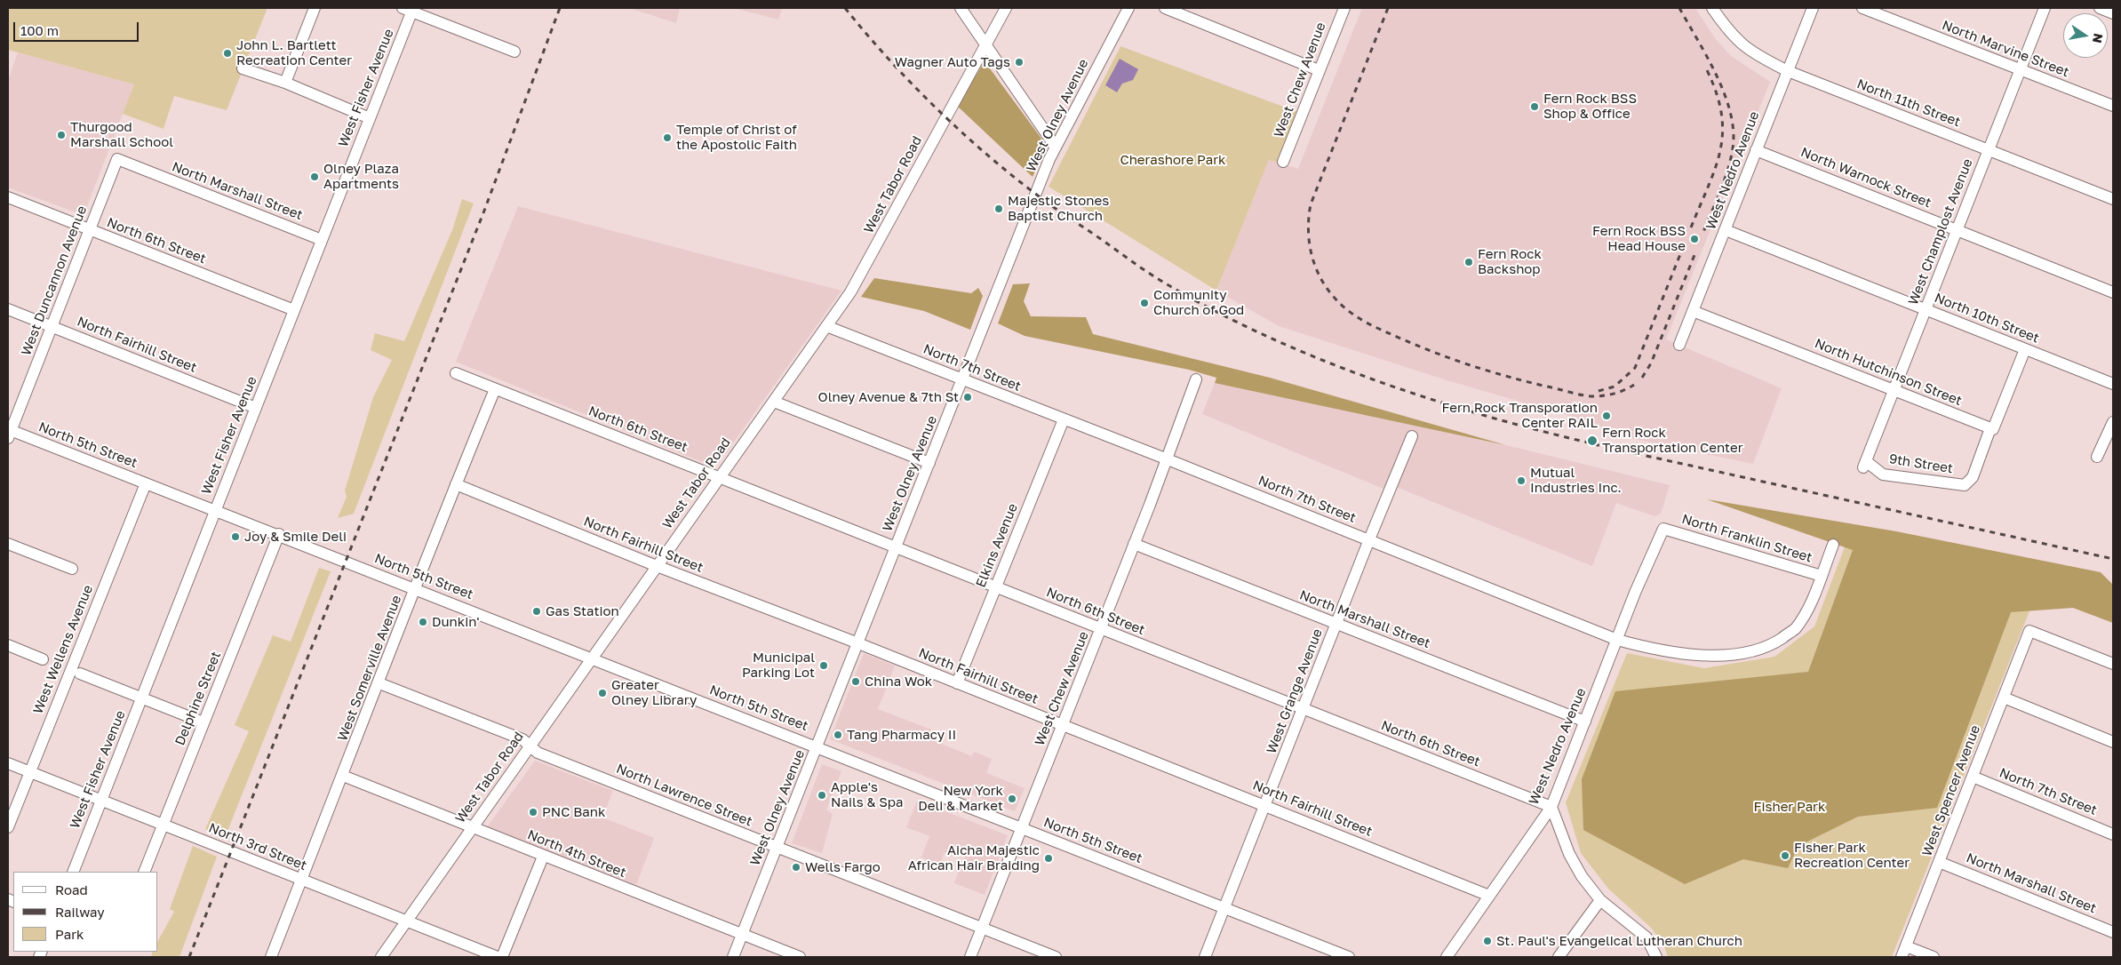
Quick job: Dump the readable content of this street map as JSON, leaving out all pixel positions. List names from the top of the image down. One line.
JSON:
{"streets":{"street":["North Marvine Street","West Chew Avenue","West Fisher Avenue","North 11th Street","West Olney Avenue","West Nedro Avenue","North Warnock Street","West Tabor Road","North Marshall Street","West Champlost Avenue","North 6th Street","West Duncannon Avenue","North 10th Street","North Fairhill Street","North 7th Street","North Hutchinson Street","North 5th Street","9th Street","North Franklin Street","Elkins Avenue","West Wellens Avenue","West Somerville Avenue","West Grange Avenue","Delphine Street","West Spencer Avenue","North Lawrence Street","North 3rd Street","North 4th Street"]},"crossings":[["North Marvine Street","West Champlost Avenue"],["West Chew Avenue","North Marshall Street"],["West Chew Avenue","North 6th Street"],["West Chew Avenue","North Fairhill Street"],["West Chew Avenue","North 7th Street"],["West Chew Avenue","North 5th Street"],["West Chew Avenue","North Lawrence Street"],["West Fisher Avenue","North Marshall Street"],["West Fisher Avenue","North 6th Street"],["West Fisher Avenue","North Fairhill Street"],["West Fisher Avenue","North 5th Street"],["West Fisher Avenue","North 3rd Street"],["North 11th Street","West Nedro Avenue"],["North 11th Street","West Champlost Avenue"],["West Olney Avenue","North 6th Street"],["West Olney Avenue","North Fairhill Street"],["West Olney Avenue","North 7th Street"],["West Olney Avenue","North 5th Street"],["West Olney Avenue","North Lawrence Street"],["West Olney Avenue","North 4th Street"],["West Nedro Avenue","North Warnock Street"],["West Nedro Avenue","North Marshall Street"],["West Nedro Avenue","North 6th Street"],["West Nedro Avenue","North 10th Street"],["West Nedro Avenue","North Fairhill Street"],["West Nedro Avenue","North 7th Street"],["West Nedro Avenue","North Hutchinson Street"],["West Nedro Avenue","North Franklin Street"],["North Warnock Street","West Champlost Avenue"],["West Tabor Road","North 6th Street"],["West Tabor Road","North Fairhill Street"],["West Tabor Road","North 7th Street"],["West Tabor Road","North 5th Street"],["West Tabor Road","North Lawrence Street"],["West Tabor Road","North 3rd Street"],["West Tabor Road","North 4th Street"],["North Marshall Street","West Duncannon Avenue"],["North Marshall Street","West Grange Avenue"],["North Marshall Street","West Spencer Avenue"],["West Champlost Avenue","North 10th Street"],["West Champlost Avenue","North Hutchinson Street"],["West Champlost Avenue","9th Street"],["North 6th Street","West Duncannon Avenue"],["North 6th Street","Elkins Avenue"],["North 6th Street","West Somerville Avenue"],["North 6th Street","West Grange Avenue"],["West Duncannon Avenue","North Fairhill Street"],["West Duncannon Avenue","North 5th Street"],["North Fairhill Street","Elkins Avenue"],["North Fairhill Street","West Somerville Avenue"],["North Fairhill Street","West Grange Avenue"],["North 7th Street","North Franklin Street"],["North 7th Street","Elkins Avenue"],["North 7th Street","West Grange Avenue"],["North 7th Street","West Spencer Avenue"],["North Hutchinson Street","9th Street"],["North 5th Street","West Wellens Avenue"],["North 5th Street","West Somerville Avenue"],["North 5th Street","West Grange Avenue"],["North 5th Street","Delphine Street"],["West Wellens Avenue","North 3rd Street"],["West Somerville Avenue","North Lawrence Street"],["West Somerville Avenue","North 3rd Street"],["West Somerville Avenue","North 4th Street"],["Delphine Street","North 3rd Street"]],"parks":["Cherashore Park","Fisher Park"],"places":["John L. Bartlett Recreation Center","Wagner Auto Tags","Fern Rock BSS Shop & Office","Thurgood Marshall School","Temple of Christ of the Apostolic Faith","Olney Plaza Apartments","Majestic Stones Baptist Church","Fern Rock BSS Head House","Fern Rock Backshop","Community Church of God","Olney Avenue & 7th St","Fern Rock Transporation Center RAIL","Fern Rock Transportation Center","Mutual Industries Inc.","Joy & Smile Deli","Gas Station","Dunkin'","Municipal Parking Lot","China Wok","Greater Olney Library","Tang Pharmacy II","Apple's Nails & Spa","New York Deli & Market","PNC Bank","Fisher Park Recreation Center","Aicha Majestic African Hair Braiding","Wells Fargo","St. Paul's Evangelical Lutheran Church"],"legend":["Road","Railway","Park"],"scale_bar":"100 m","north":"right"}
